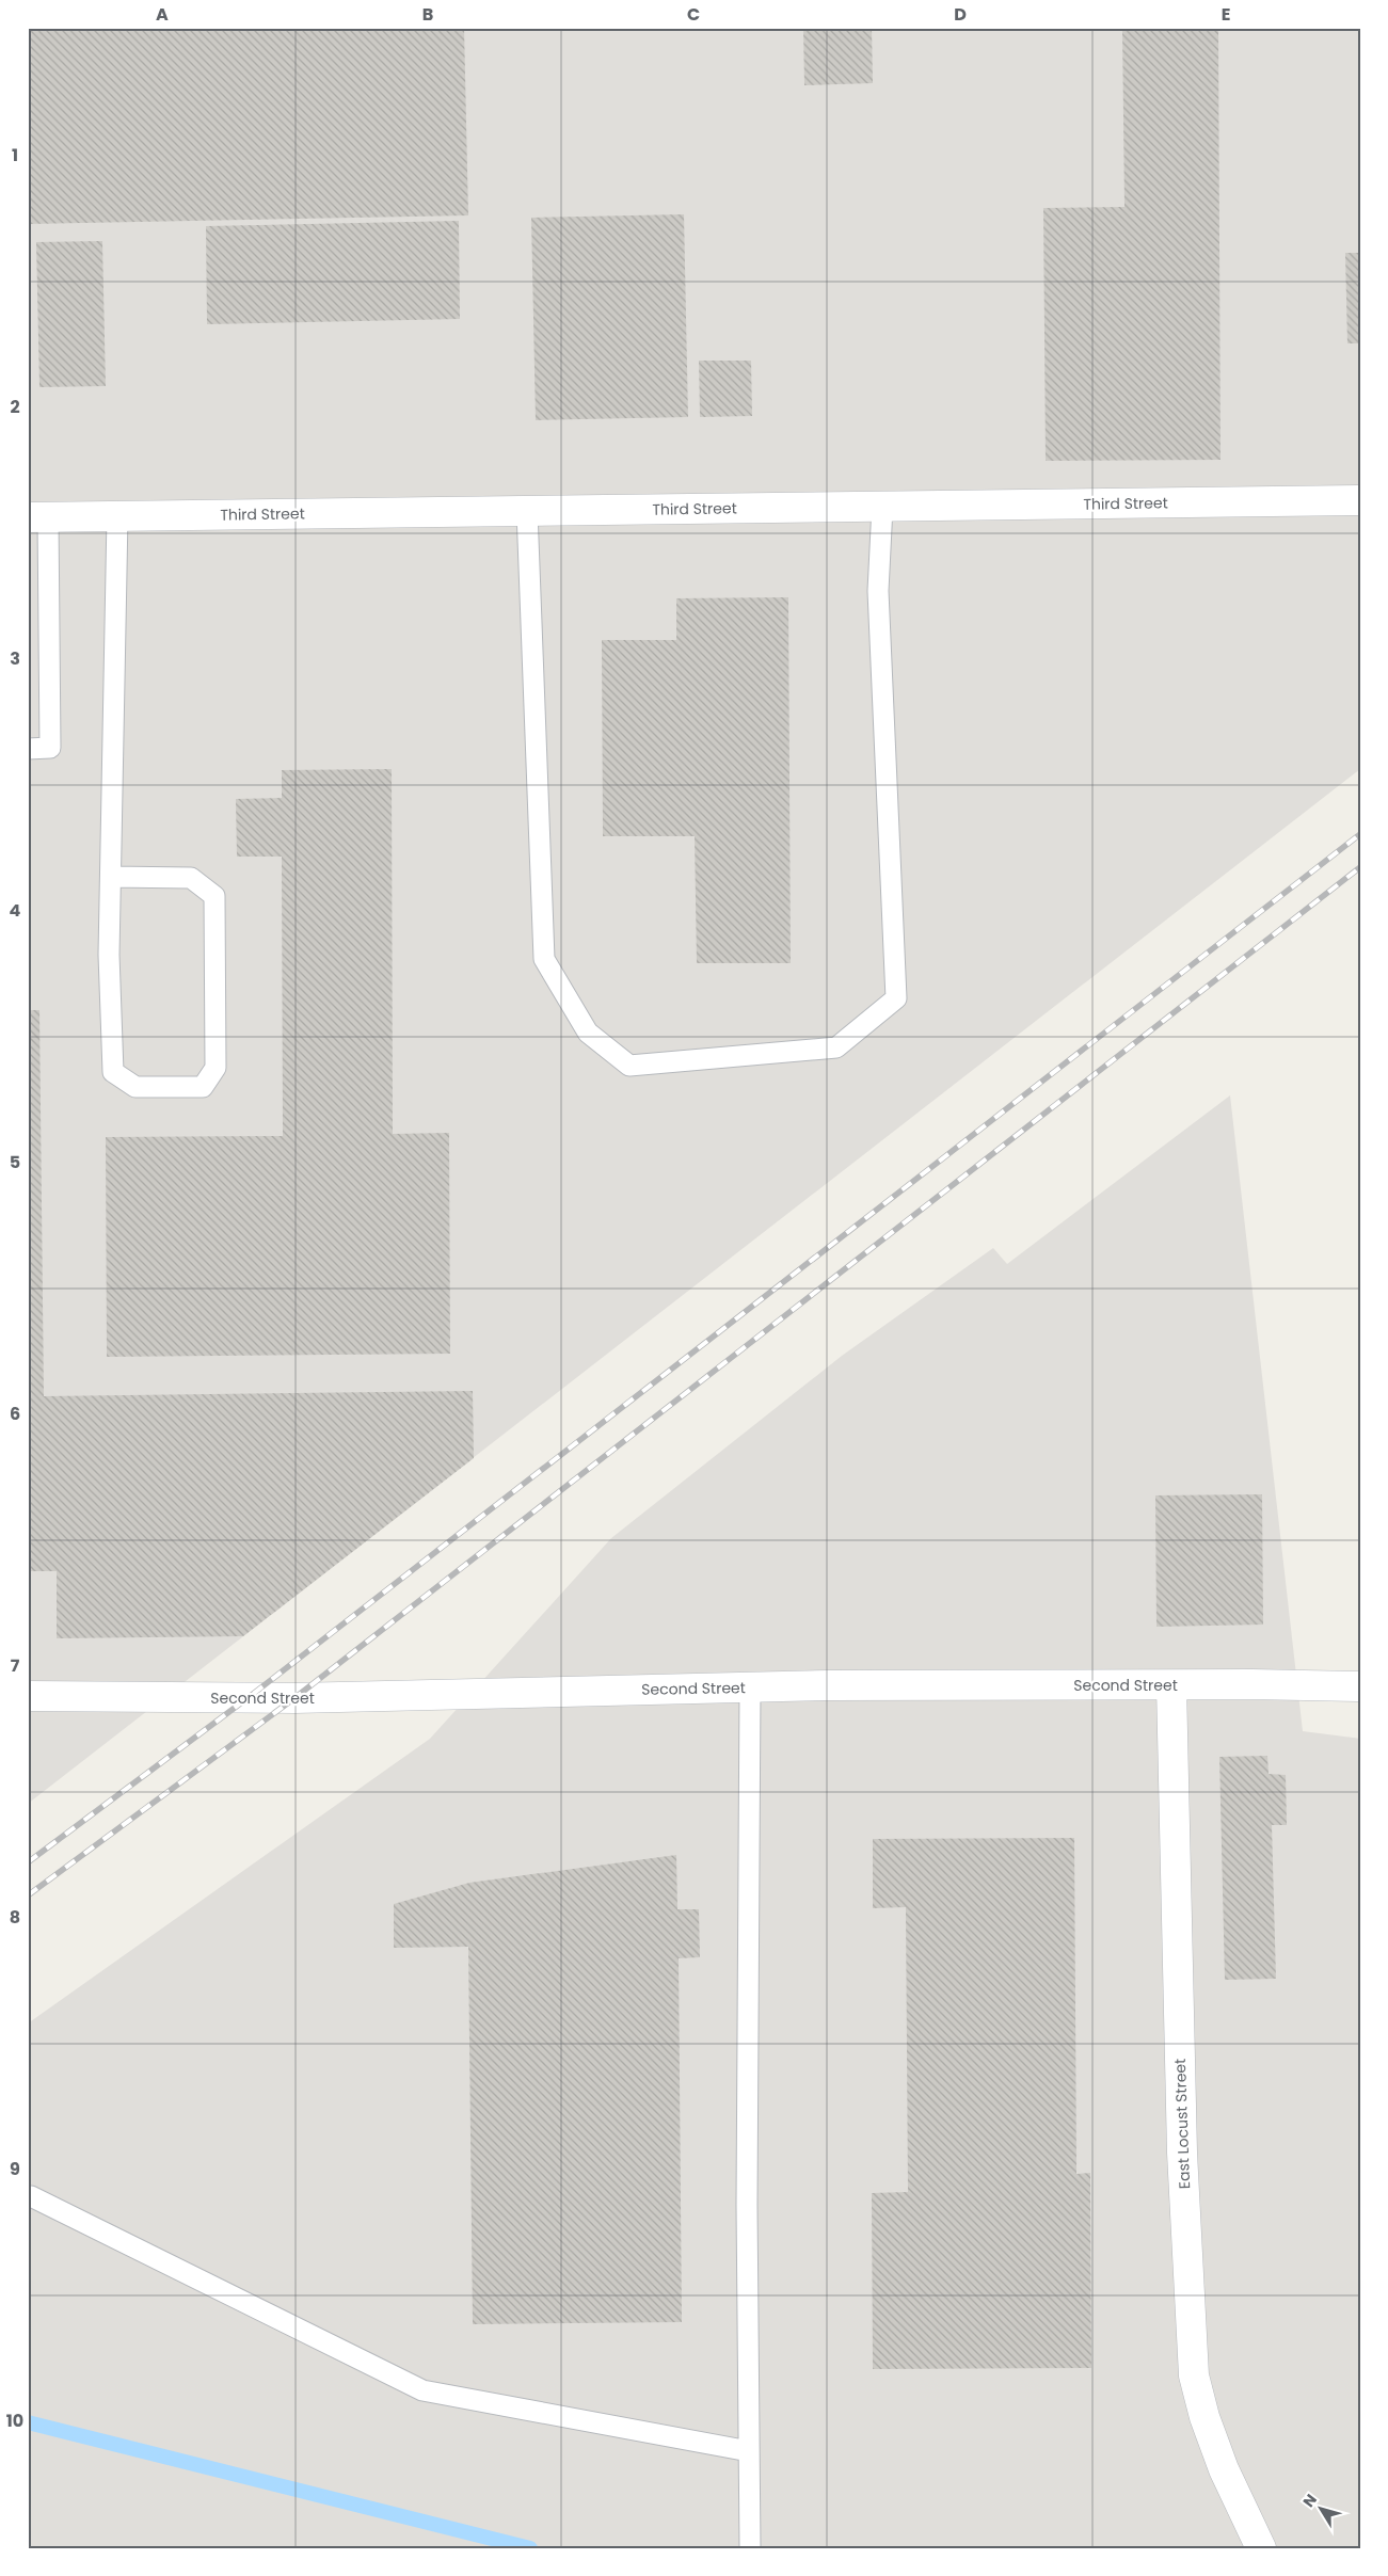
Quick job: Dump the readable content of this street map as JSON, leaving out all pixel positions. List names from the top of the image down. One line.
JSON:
{"streets":{"street":["Third Street","Second Street","East Locust Street"]},"crossings":[["Second Street","East Locust Street"]],"north":"top left","grid":{"columns":["A","B","C","D","E"],"rows":["1","2","3","4","5","6","7","8","9","10"]}}
